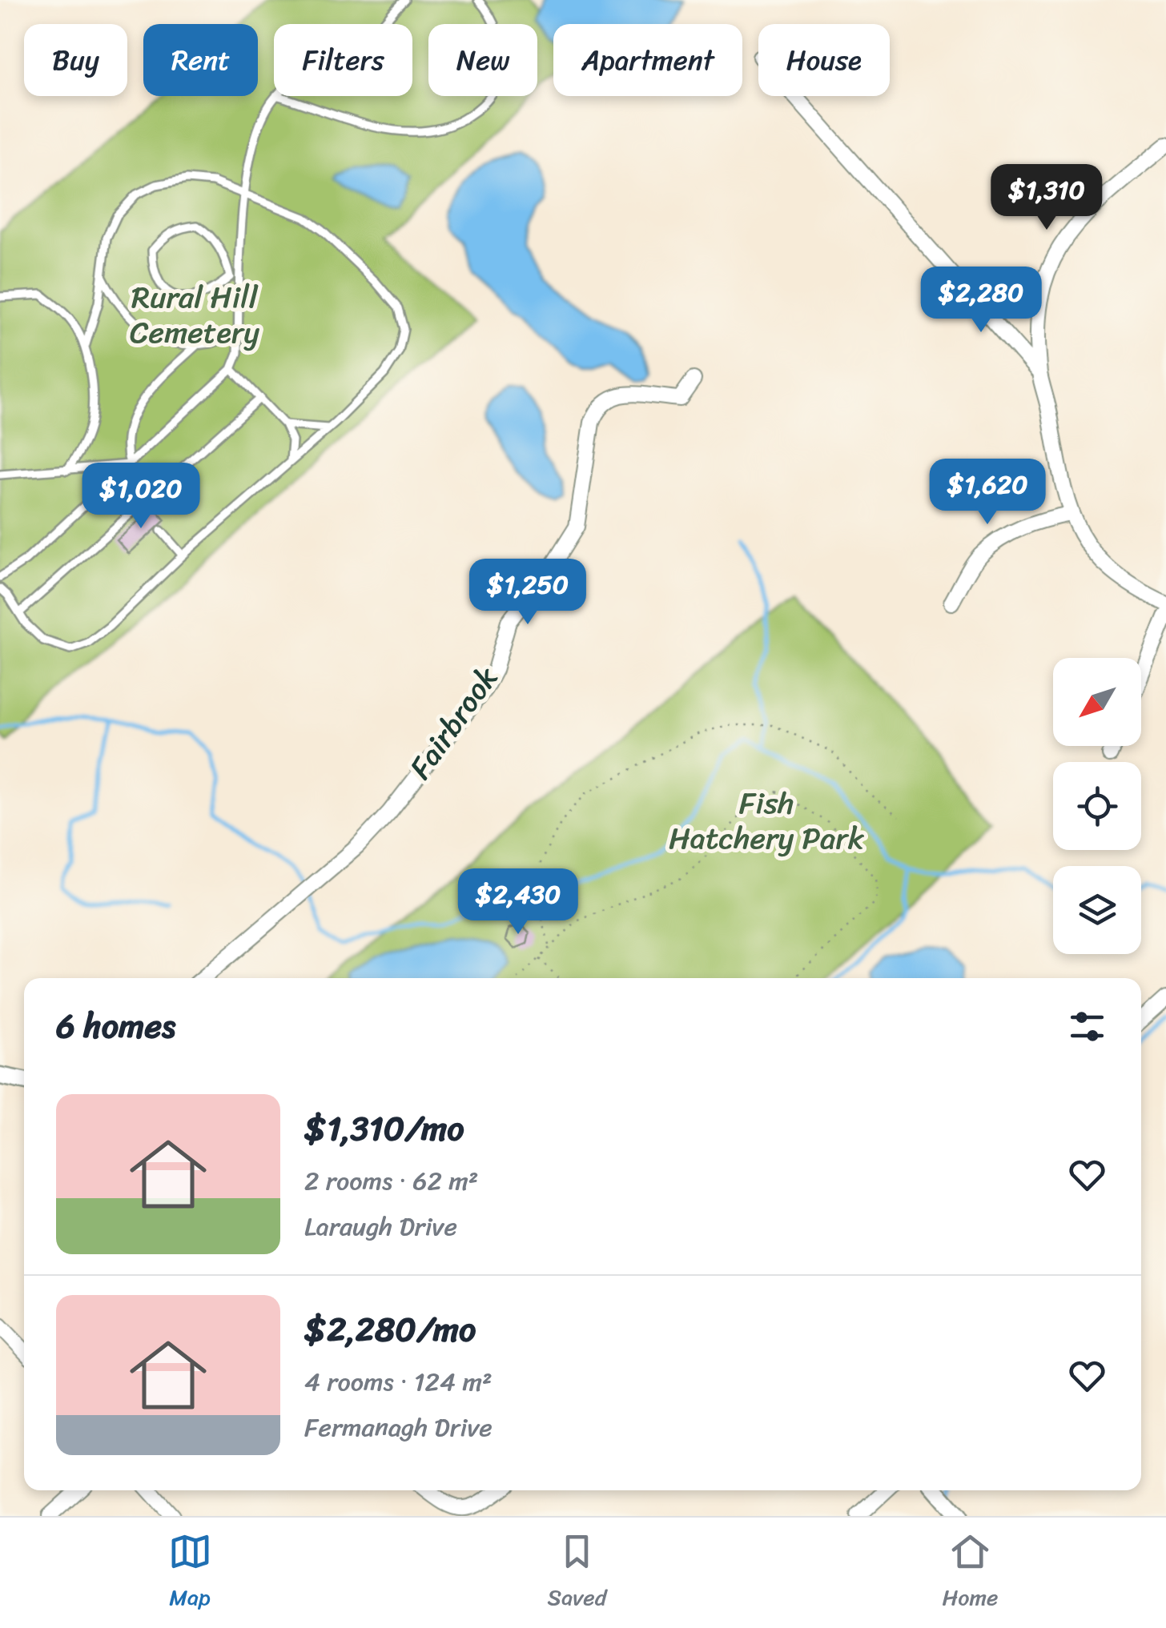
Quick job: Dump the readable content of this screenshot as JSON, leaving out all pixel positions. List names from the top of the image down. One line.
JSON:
{"streets":{"street":["Fairbrook"]},"parks":["Rural Hill Cemetery","Fish Hatchery Park"],"north":"bottom left","page":{"chip":["Buy","Rent","Filters","New","Apartment","House"],"price":["$1,310","$2,280","$1,620","$1,020","$1,250","$2,430"],"heading":"6 homes","list":[{"name":"$1,310/mo","note":"2 rooms · 62 m² · Laraugh Drive"},{"name":"$2,280/mo","note":"4 rooms · 124 m² · Fermanagh Drive"}],"tabs":["Map","Saved","Home"]}}
